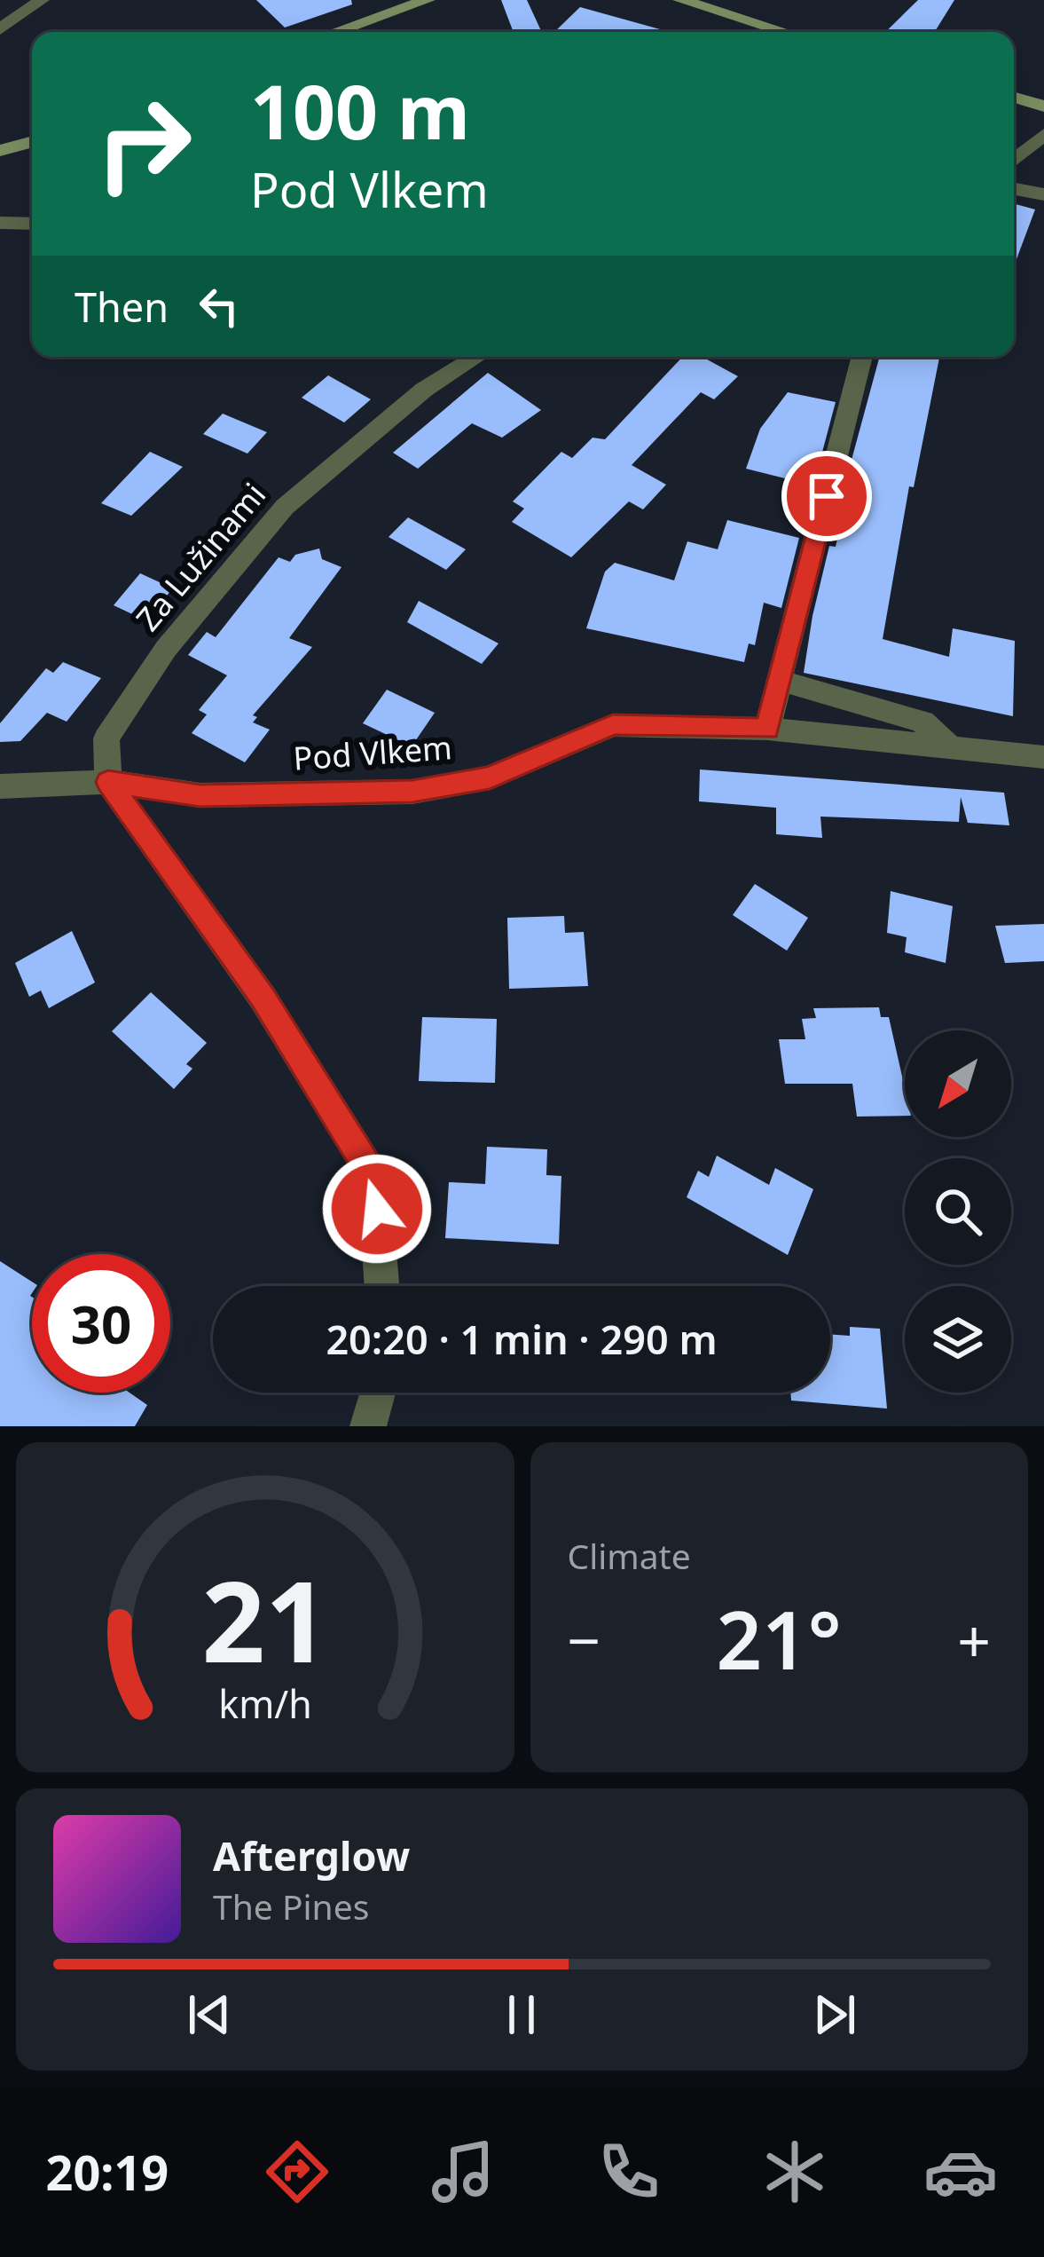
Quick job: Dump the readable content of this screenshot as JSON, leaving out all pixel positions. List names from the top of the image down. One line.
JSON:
{"streets":{"street":["Za Lužinami","Pod Vlkem"]},"crossings":[["Za Lužinami","Pod Vlkem"]],"north":"bottom left","page":{"turn":["100 m","Pod Vlkem"],"then":"Then","limit":"30","trip":"20:20 · 1 min · 290 m","tile":"Climate","heat":["−","21°","+"],"song":["Afterglow","The Pines"],"tabs":"20:19","gauge":["21","km/h"]}}
